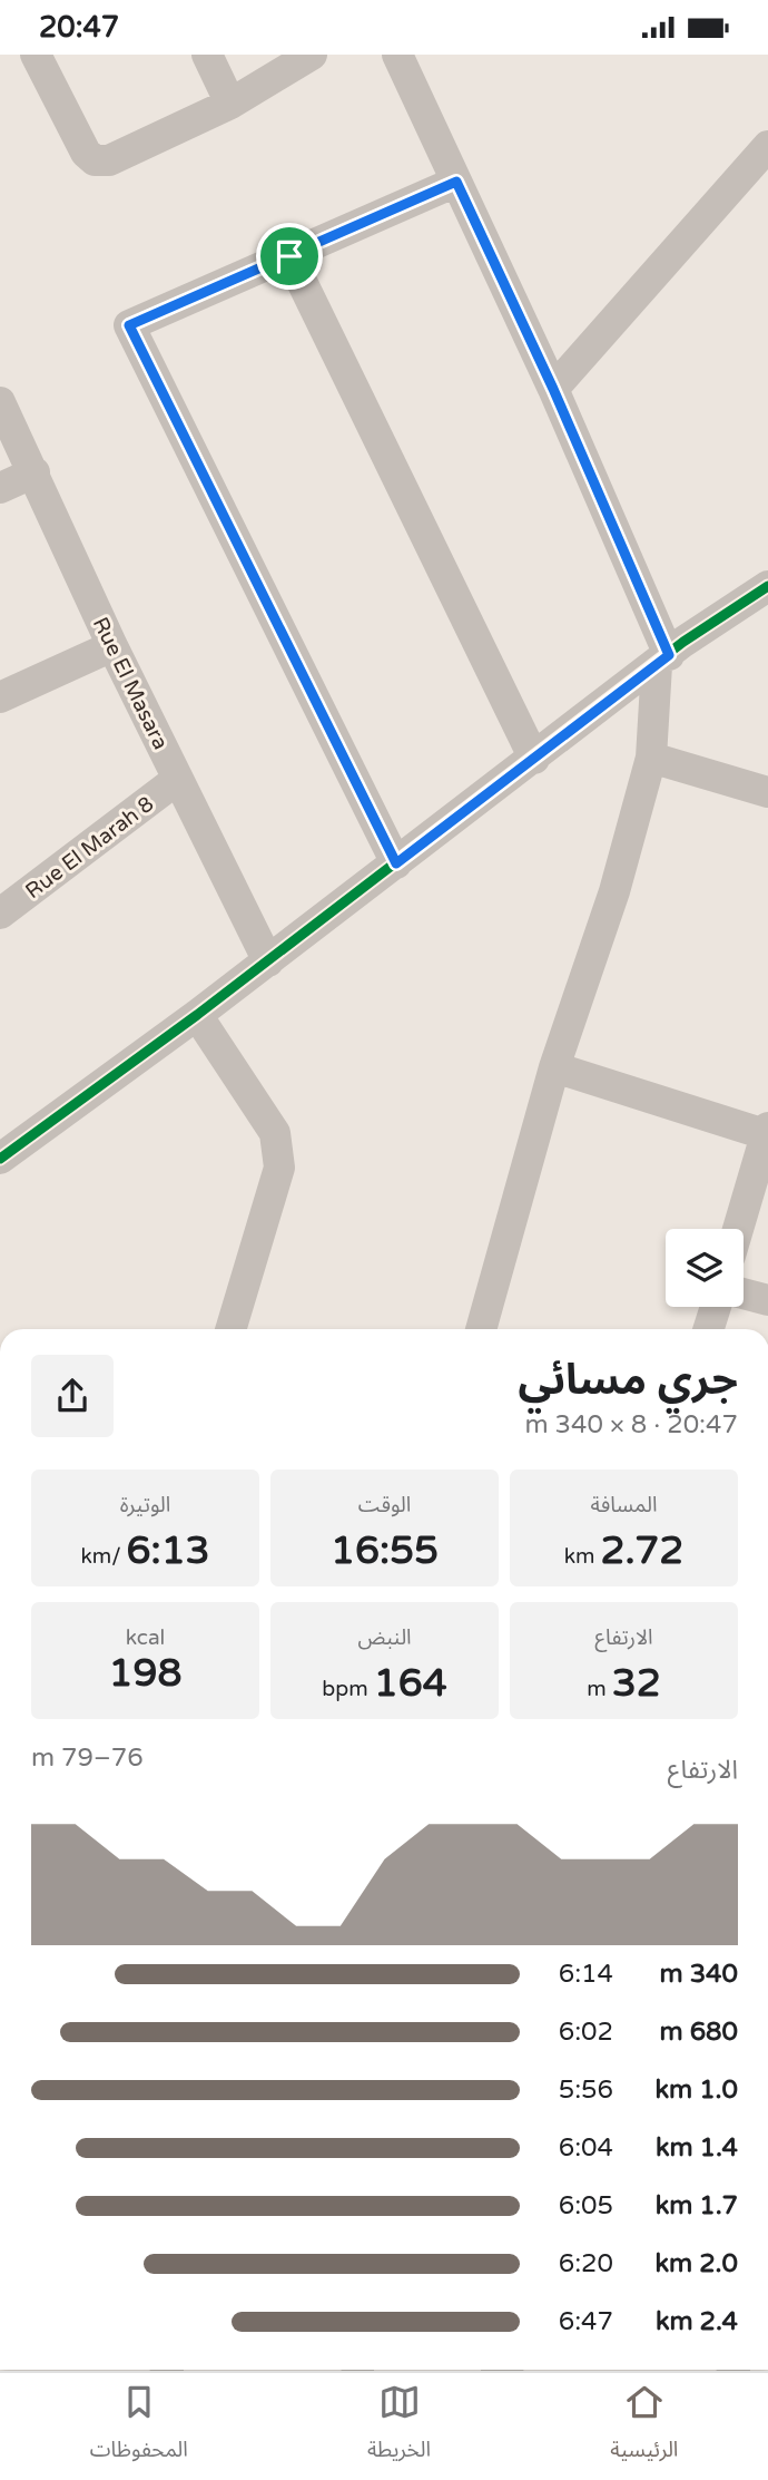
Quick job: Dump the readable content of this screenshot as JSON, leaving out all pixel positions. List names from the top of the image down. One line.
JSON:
{"streets":{"street":["Rue El Masara","Rue El Marah 8"]},"crossings":[["Rue El Masara","Rue El Marah 8"]],"page":{"status":"20:47","heading":["جري مسائي","20:47 · 8 × 340 m"],"stats":[["المسافة","2.72 km"],["الوقت","16:55"],["الوتيرة","6:13 /km"],["الارتفاع","32 m"],["النبض","164 bpm"],["kcal","198"]],"chart":["الارتفاع","76–79 m"],"list":[{"name":"340 m","note":"6:14"},{"name":"680 m","note":"6:02"},{"name":"1.0 km","note":"5:56"},{"name":"1.4 km","note":"6:04"},{"name":"1.7 km","note":"6:05"},{"name":"2.0 km","note":"6:20"},{"name":"2.4 km","note":"6:47"}],"tabs":["الرئيسية","الخريطة","المحفوظات"]}}
